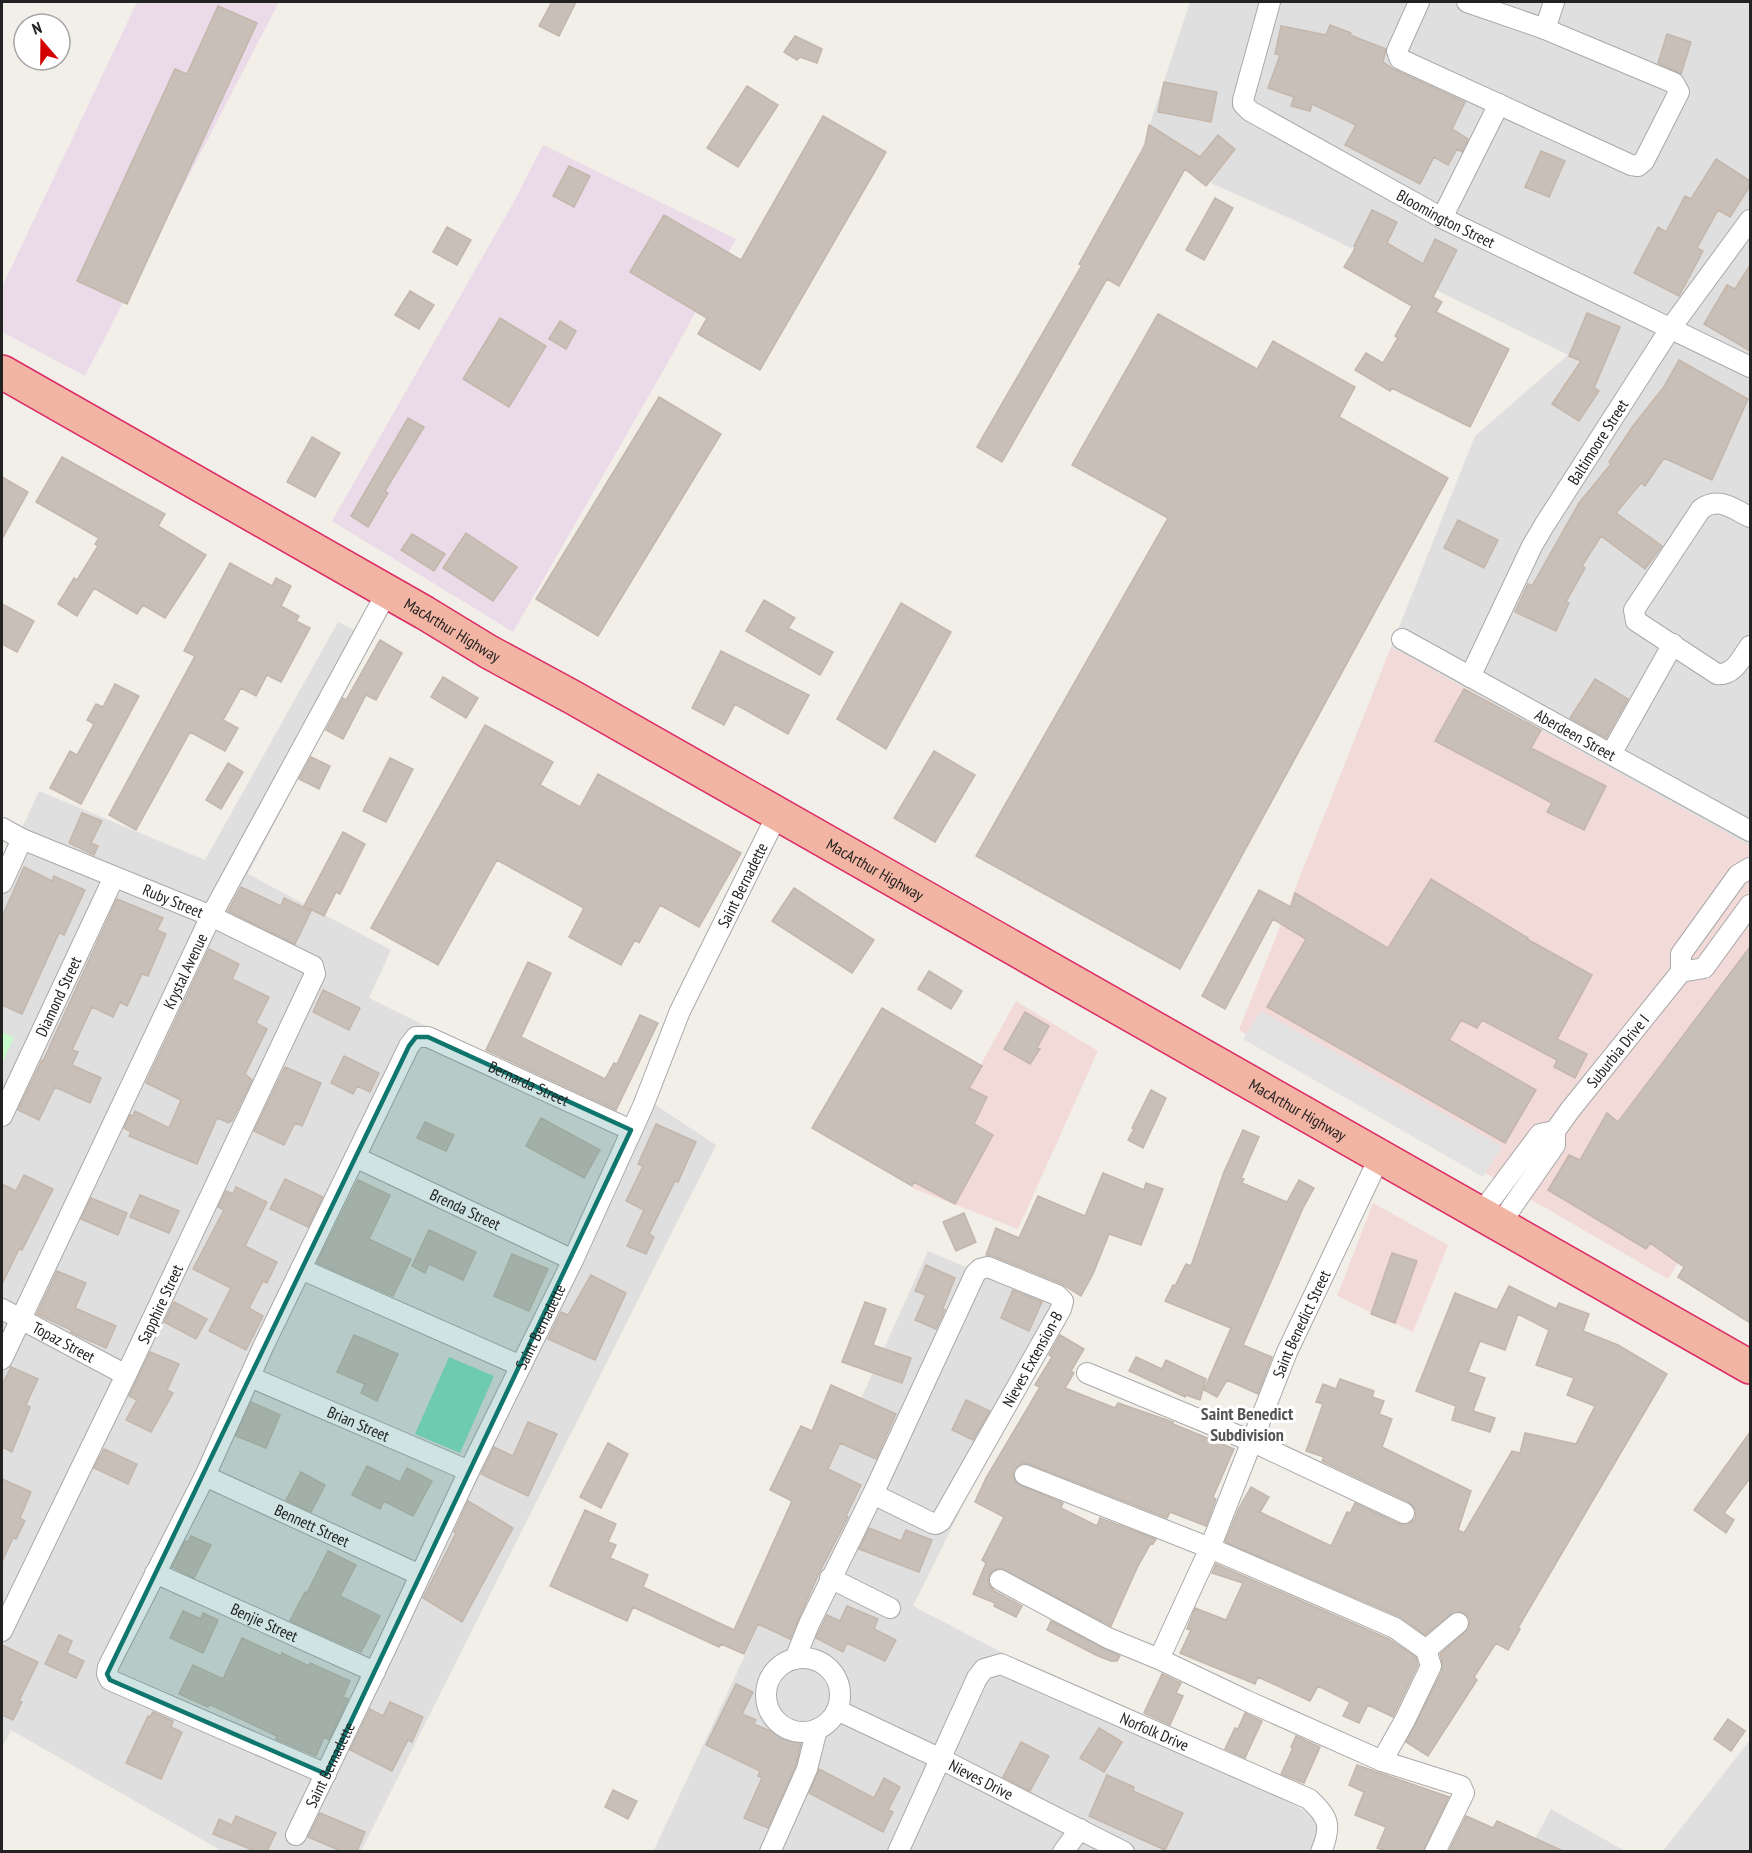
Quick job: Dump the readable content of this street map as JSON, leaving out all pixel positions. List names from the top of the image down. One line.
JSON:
{"streets":{"highway":["MacArthur Highway"],"street":["Bloomington Street","Baltimoore Street","Aberdeen Street","Saint Bernadette","Ruby Street","Krystal Avenue","Diamond Street","Suburbia Drive I","Bernarda Street","Brenda Street","Sapphire Street","Saint Benedict Street","Topaz Street","Nieves Extension-B","Brian Street","Bennett Street","Benjie Street","Norfolk Drive","Nieves Drive"]},"crossings":[["Bloomington Street","Baltimoore Street"],["Baltimoore Street","Aberdeen Street"],["MacArthur Highway","Saint Bernadette"],["MacArthur Highway","Krystal Avenue"],["MacArthur Highway","Suburbia Drive I"],["MacArthur Highway","Saint Benedict Street"],["Saint Bernadette","Bernarda Street"],["Saint Bernadette","Brenda Street"],["Saint Bernadette","Brian Street"],["Saint Bernadette","Bennett Street"],["Saint Bernadette","Benjie Street"],["Ruby Street","Krystal Avenue"],["Ruby Street","Diamond Street"],["Ruby Street","Sapphire Street"],["Krystal Avenue","Topaz Street"],["Bernarda Street","Brenda Street"],["Sapphire Street","Topaz Street"],["Nieves Extension-B","Nieves Drive"],["Norfolk Drive","Nieves Drive"]],"districts":["Saint Benedict Subdivision"],"north":"top"}
